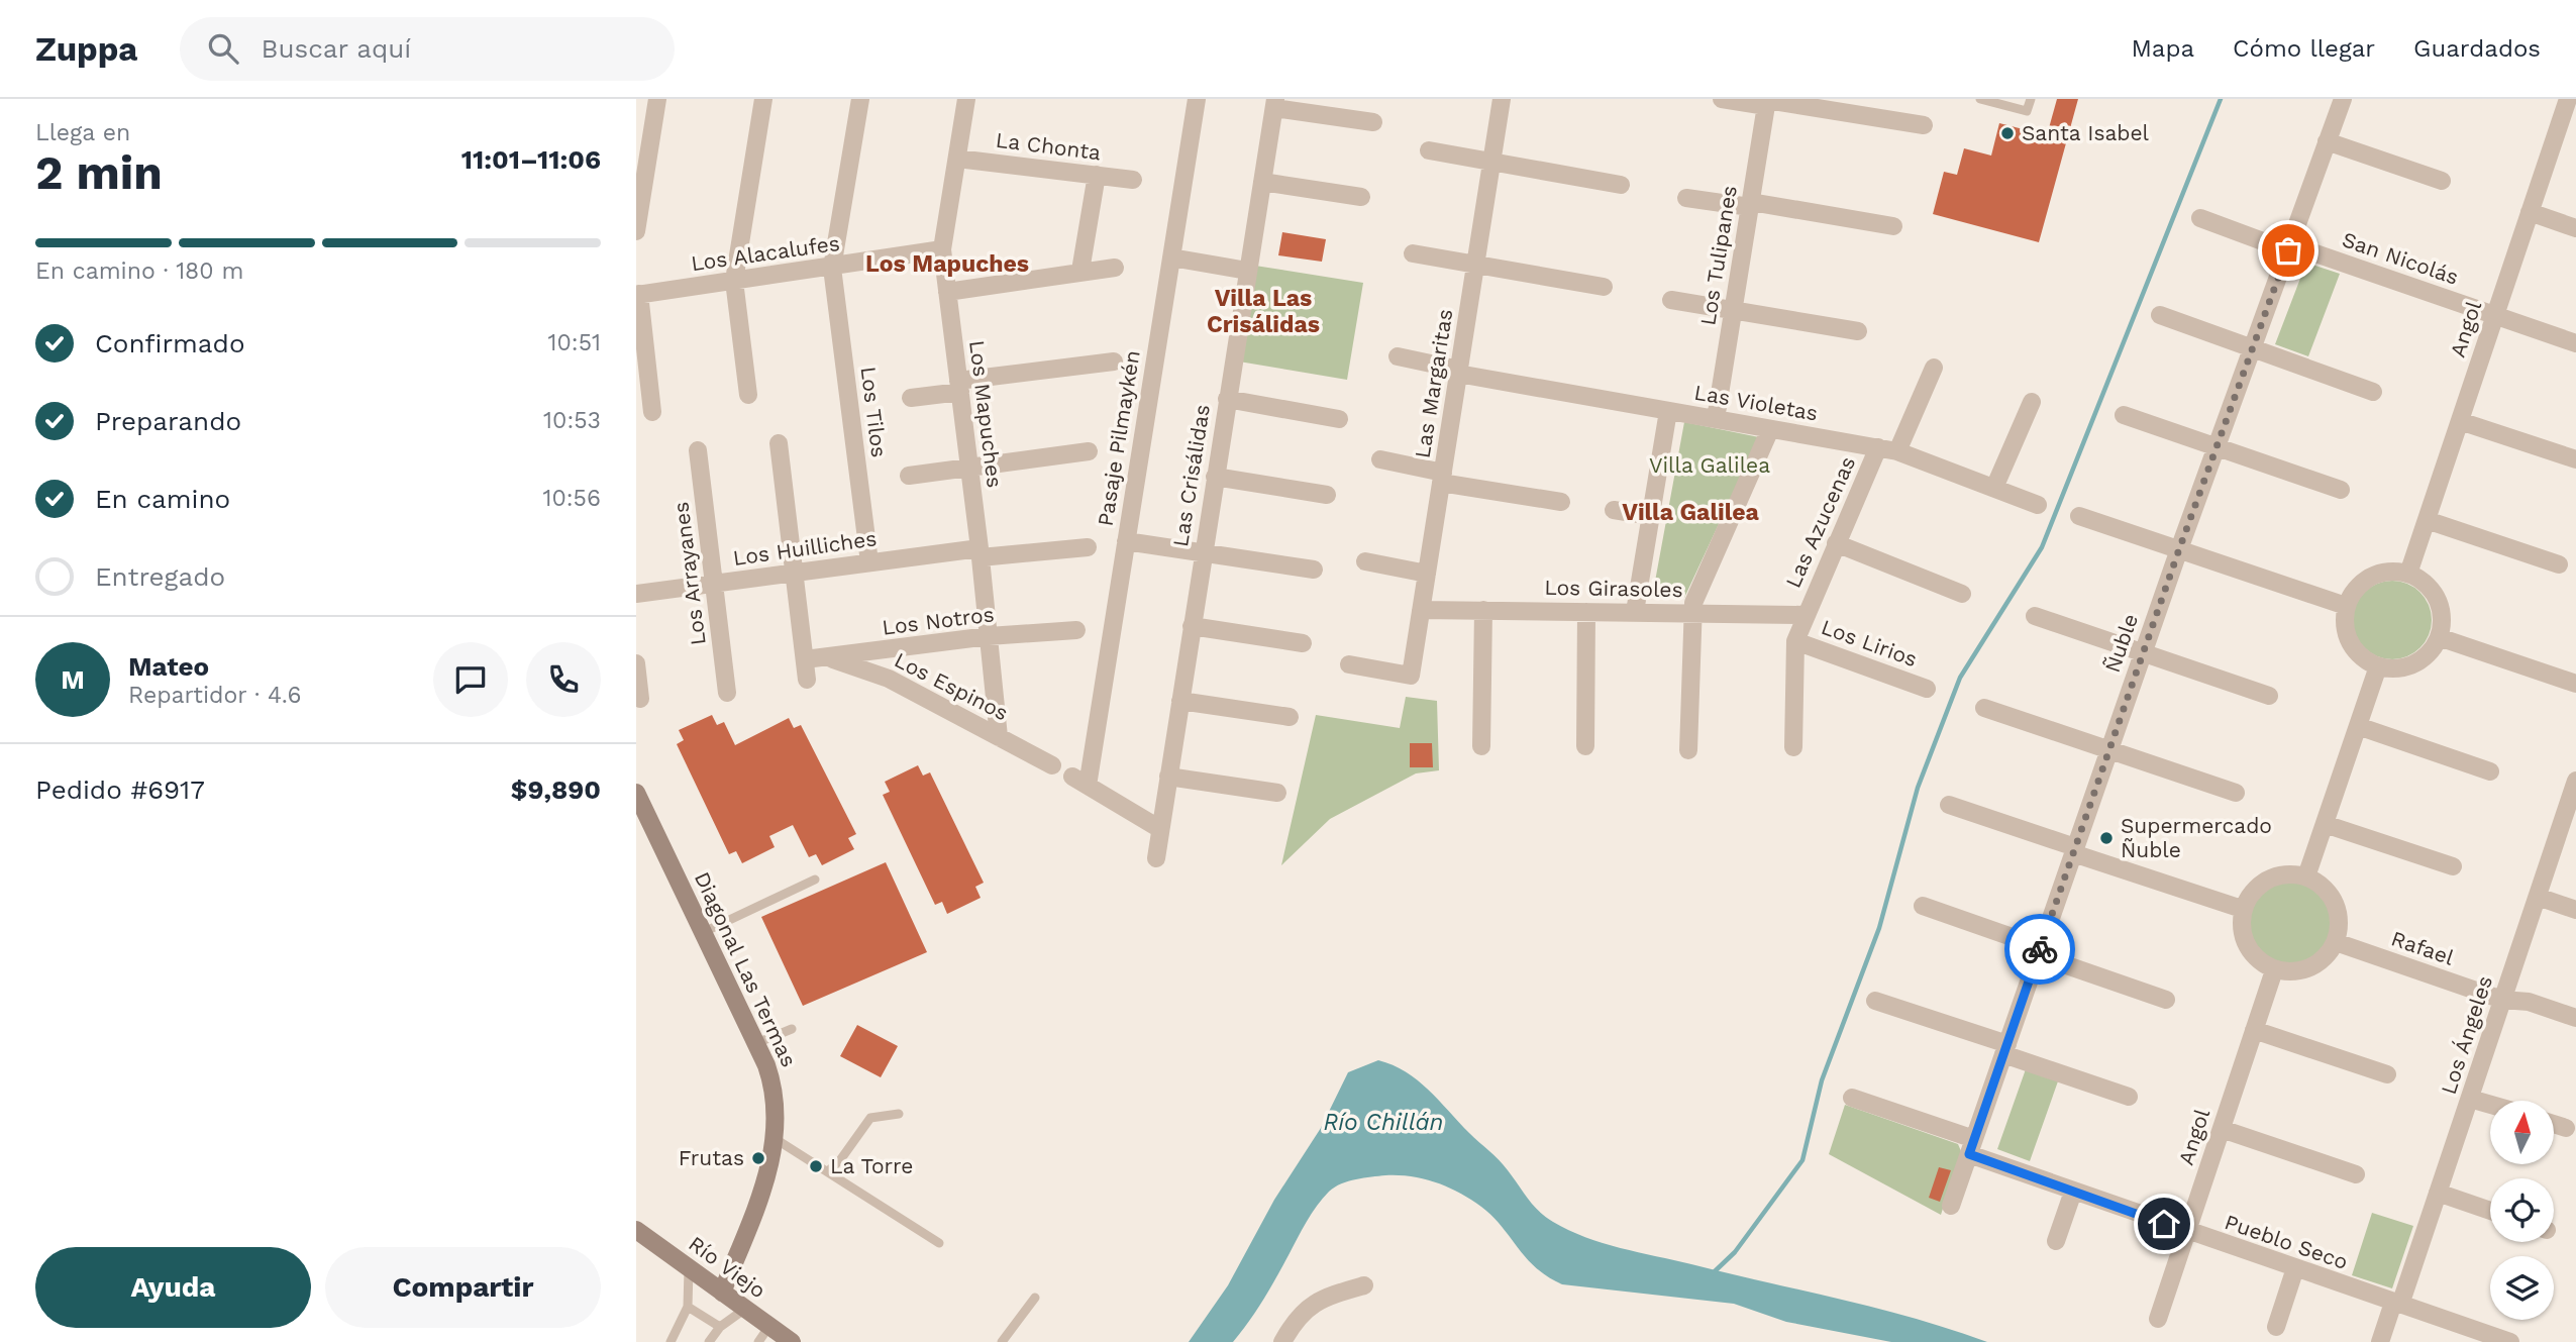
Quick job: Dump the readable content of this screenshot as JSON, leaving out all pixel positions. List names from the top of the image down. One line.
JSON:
{"streets":{"main road":["Diagonal Las Termas","Río Viejo"],"street":["La Chonta","Los Alacalufes","Los Tulipanes","San Nicolás","Angol","Las Margaritas","Las Violetas","Los Tilos","Los Mapuches","Pasaje Pilmaykén","Las Crisálidas","Las Azucenas","Los Huilliches","Los Arrayanes","Los Girasoles","Los Notros","Los Lirios","Ñuble","Los Espinos","Rafael","Los Ángeles","Pueblo Seco"]},"crossings":[["La Chonta","Los Mapuches"],["Los Alacalufes","Los Tilos"],["Los Alacalufes","Los Mapuches"],["Los Tulipanes","Las Violetas"],["San Nicolás","Angol"],["San Nicolás","Ñuble"],["Angol","Rafael"],["Angol","Pueblo Seco"],["Las Margaritas","Las Violetas"],["Las Margaritas","Los Girasoles"],["Las Violetas","Las Azucenas"],["Los Tilos","Los Huilliches"],["Los Mapuches","Los Huilliches"],["Los Mapuches","Los Notros"],["Los Mapuches","Los Espinos"],["Pasaje Pilmaykén","Las Crisálidas"],["Las Azucenas","Los Girasoles"],["Las Azucenas","Los Lirios"],["Los Huilliches","Los Arrayanes"],["Los Notros","Los Espinos"],["Ñuble","Pueblo Seco"],["Rafael","Los Ángeles"],["Diagonal Las Termas","Río Viejo"],["Los Ángeles","Pueblo Seco"]],"districts":["Los Mapuches","Villa Las Crisálidas","Villa Galilea"],"water":["Río Chillán"],"parks":["Villa Galilea"],"places":["Santa Isabel","Supermercado Ñuble","Frutas","La Torre"],"north":"top","page":{"header":"Zuppa","search":"Buscar aquí","nav":["Mapa","Cómo llegar","Guardados"],"heading":["2 min","Llega en","11:01–11:06"],"panel":["Mateo","Repartidor · 4.6","Pedido #6917","$9,890"],"bar":"En camino · 180 m","list":[["Confirmado","10:51"],["Preparando","10:53"],["En camino","10:56"],"Entregado"],"round":"M","buttons":["Ayuda","Compartir"]}}
